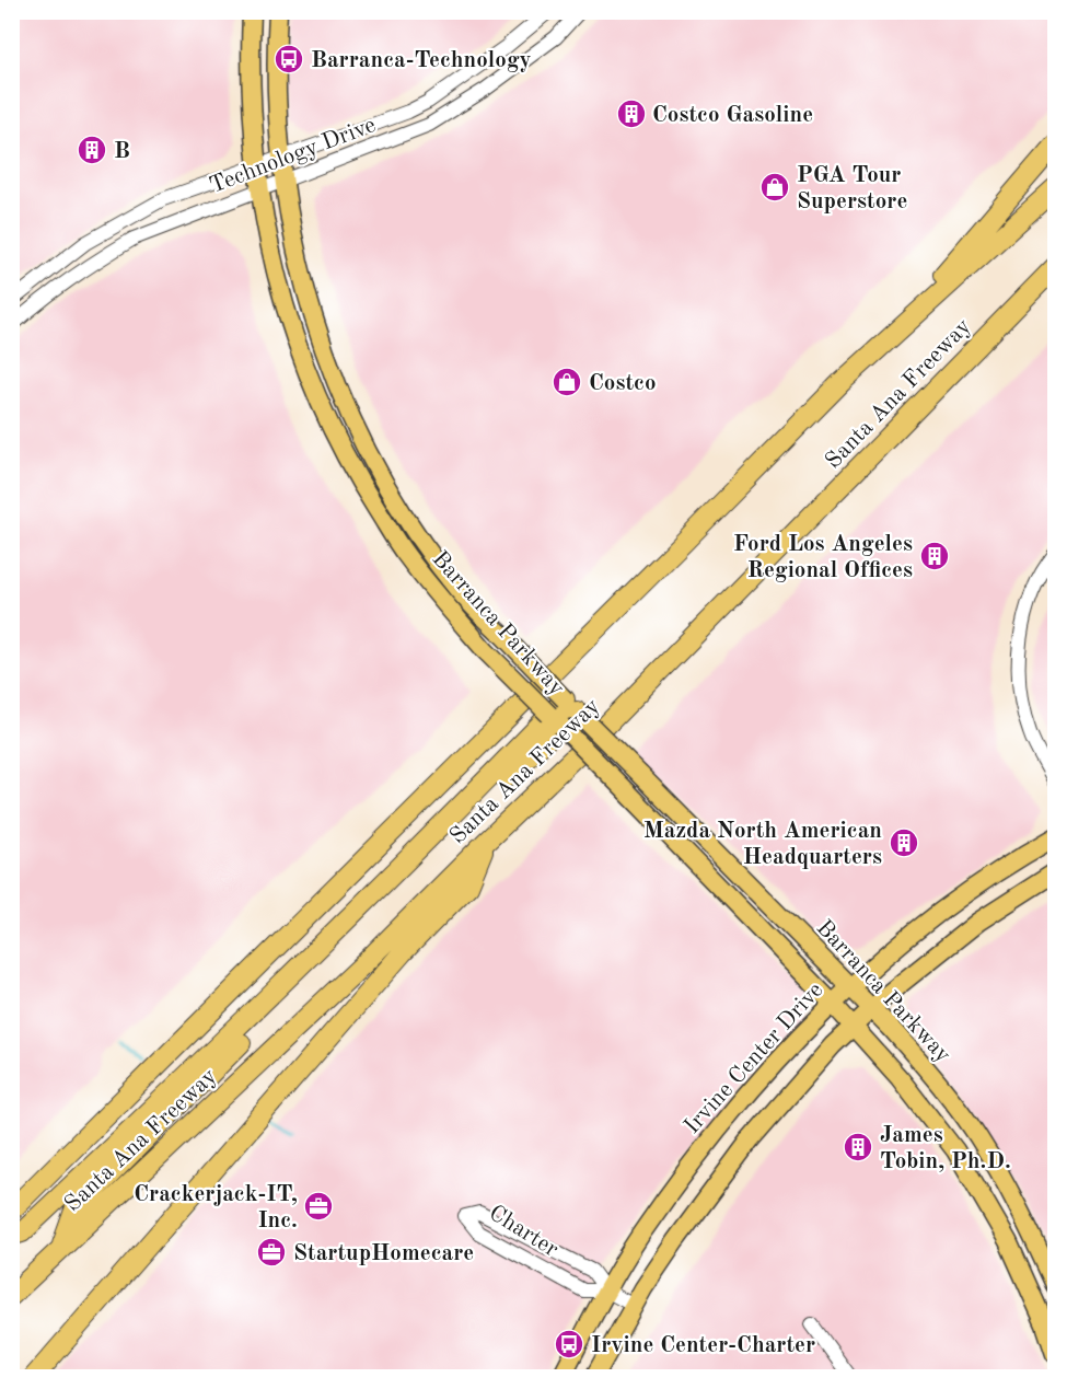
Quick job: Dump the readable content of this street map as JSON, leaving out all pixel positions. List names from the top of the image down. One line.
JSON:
{"streets":{"highway":["Santa Ana Freeway"],"main road":["Barranca Parkway","Irvine Center Drive"],"street":["Technology Drive","Charter"]},"crossings":[["Technology Drive","Barranca Parkway"],["Barranca Parkway","Irvine Center Drive"],["Irvine Center Drive","Charter"]],"places":{"bus stop":["Barranca-Technology","Irvine Center-Charter"],"building":["Costco Gasoline","B","Ford Los Angeles Regional Offices","Mazda North American Headquarters","James Tobin, Ph.D."],"shop":["PGA Tour Superstore","Costco"],"office":["Crackerjack-IT, Inc.","StartupHomecare"]}}
